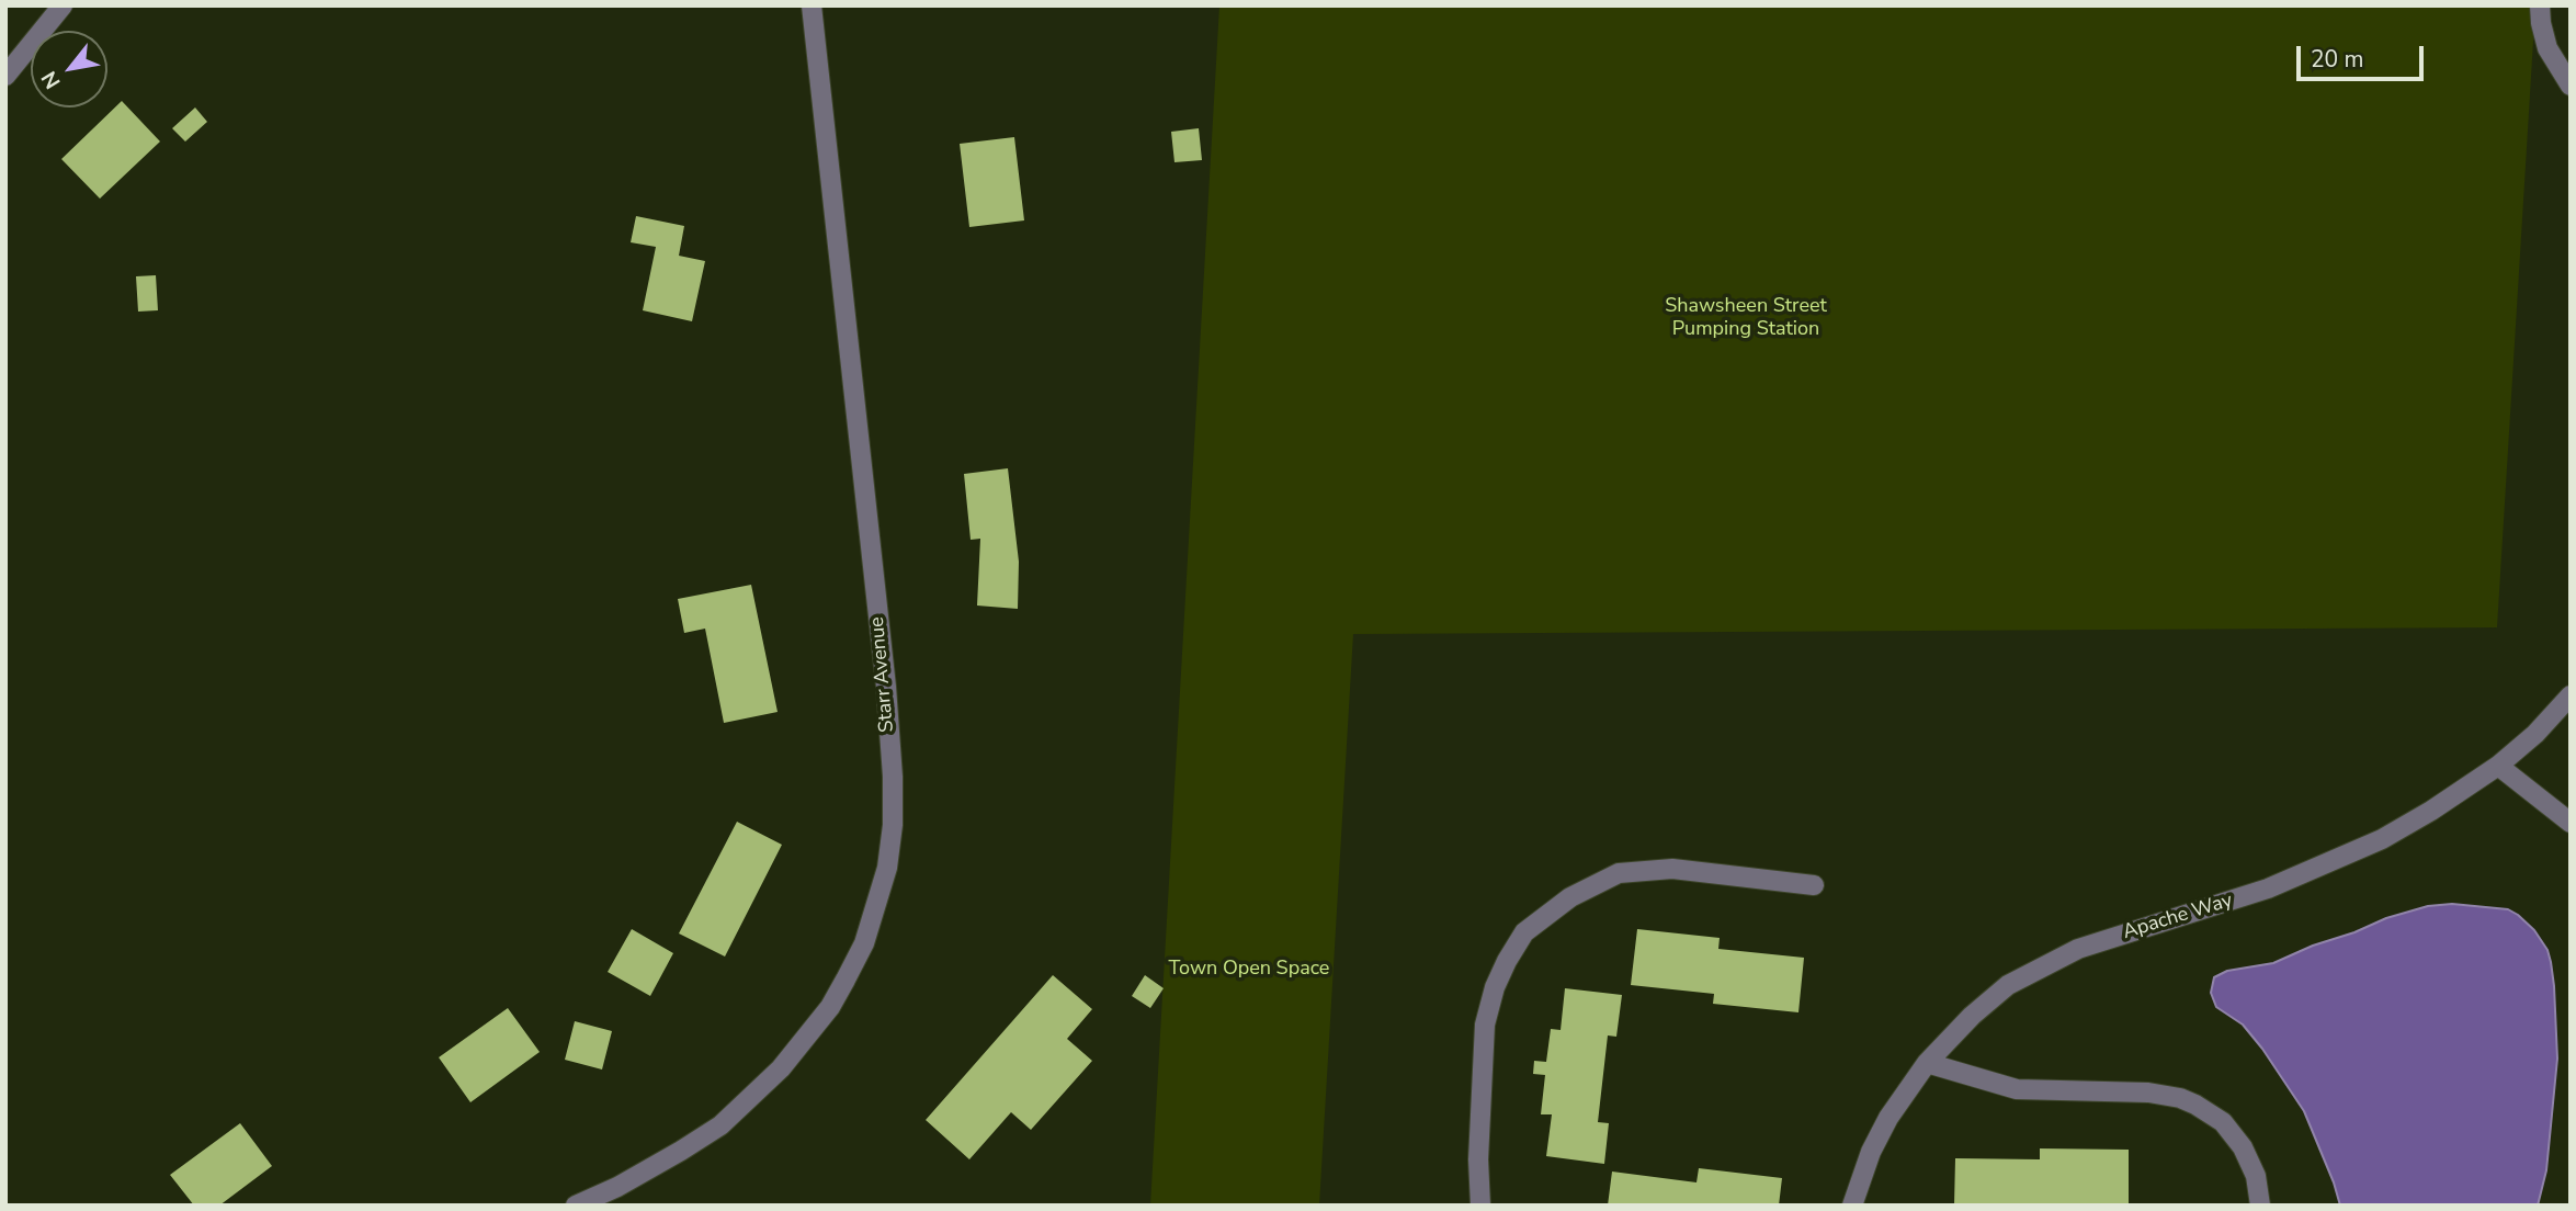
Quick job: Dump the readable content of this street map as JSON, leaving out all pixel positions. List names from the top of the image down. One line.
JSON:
{"streets":{"street":["Starr Avenue","Apache Way"]},"parks":["Shawsheen Street Pumping Station","Town Open Space"],"scale_bar":"20 m","north":"bottom left"}
